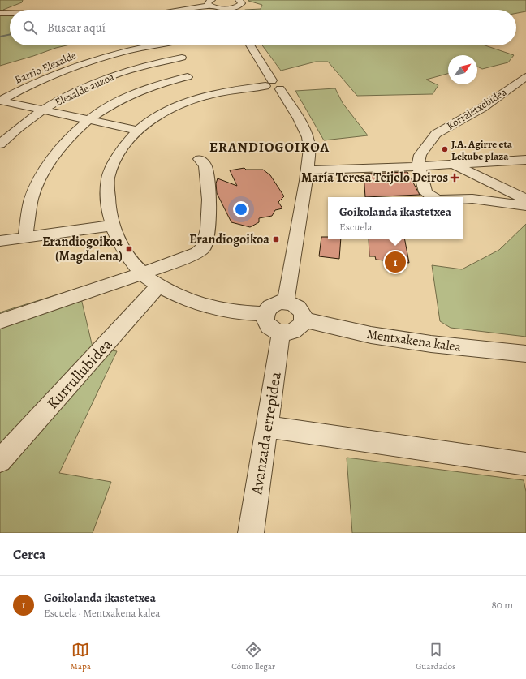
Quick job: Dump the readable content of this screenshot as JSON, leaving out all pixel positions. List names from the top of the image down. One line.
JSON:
{"streets":{"street":["Barrio Elexalde","Elexalde auzoa","Korraletxebidea","Mentxakena kalea","Kurrullubidea","Avanzada errepidea"]},"crossings":[["Mentxakena kalea","Avanzada errepidea"]],"districts":["ERANDIOGOIKOA"],"places":{"other":["J.A. Agirre eta Lekube plaza"],"health":["María Teresa Teijelo Deiros"],"transit":["Erandiogoikoa","Erandiogoikoa (Magdalena)"]},"north":"top right","page":{"search":"Buscar aquí","popup":["Goikolanda ikastetxea","Escuela"],"pins":"1","heading":"Cerca","list":[{"mark":"1","name":"Goikolanda ikastetxea","note":"Escuela · Mentxakena kalea","value":"80 m"}],"nav":["Mapa","Cómo llegar","Guardados"]}}
